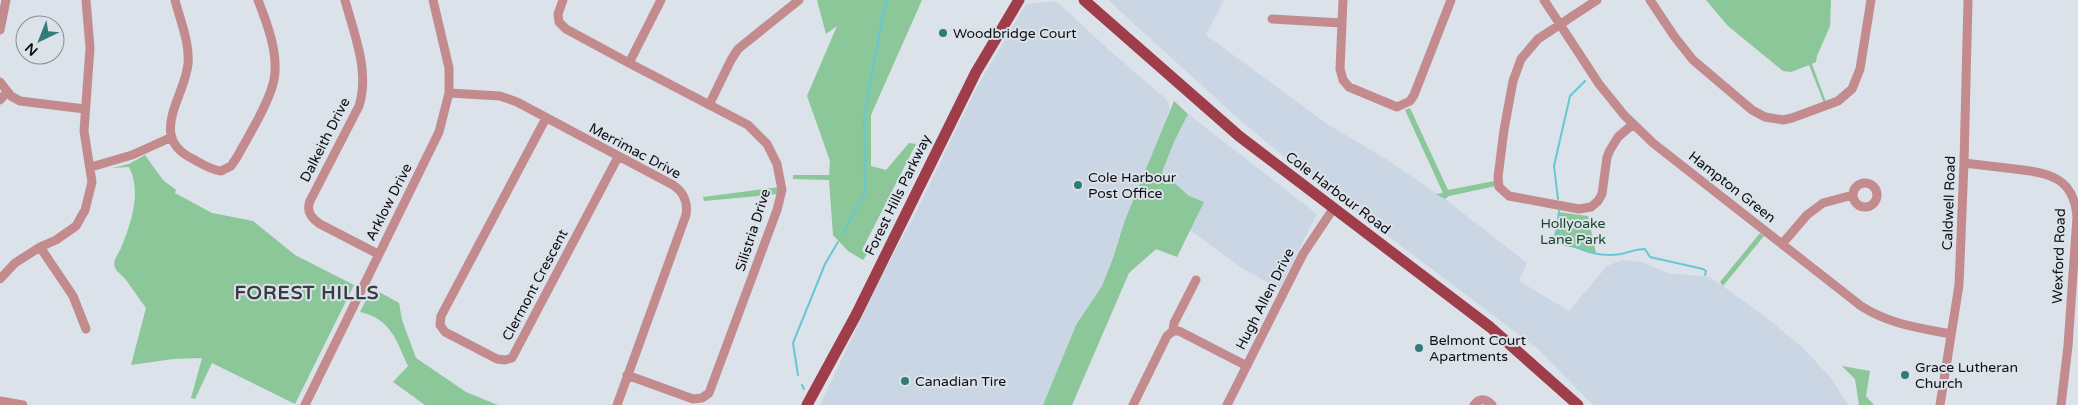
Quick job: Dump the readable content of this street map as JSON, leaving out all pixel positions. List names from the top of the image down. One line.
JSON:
{"streets":{"main road":["Cole Harbour Road","Forest Hills Parkway"],"street":["Dalkeith Drive","Merrimac Drive","Hampton Green","Arklow Drive","Caldwell Road","Silistria Drive","Wexford Road","Clermont Crescent","Hugh Allen Drive"]},"crossings":[["Dalkeith Drive","Arklow Drive"],["Merrimac Drive","Arklow Drive"],["Merrimac Drive","Silistria Drive"],["Merrimac Drive","Clermont Crescent"],["Hampton Green","Caldwell Road"],["Cole Harbour Road","Hugh Allen Drive"],["Caldwell Road","Wexford Road"]],"districts":["FOREST HILLS"],"parks":["Hollyoake Lane Park"],"places":["Woodbridge Court","Cole Harbour Post Office","Belmont Court Apartments","Grace Lutheran Church","Canadian Tire"],"north":"bottom left"}
